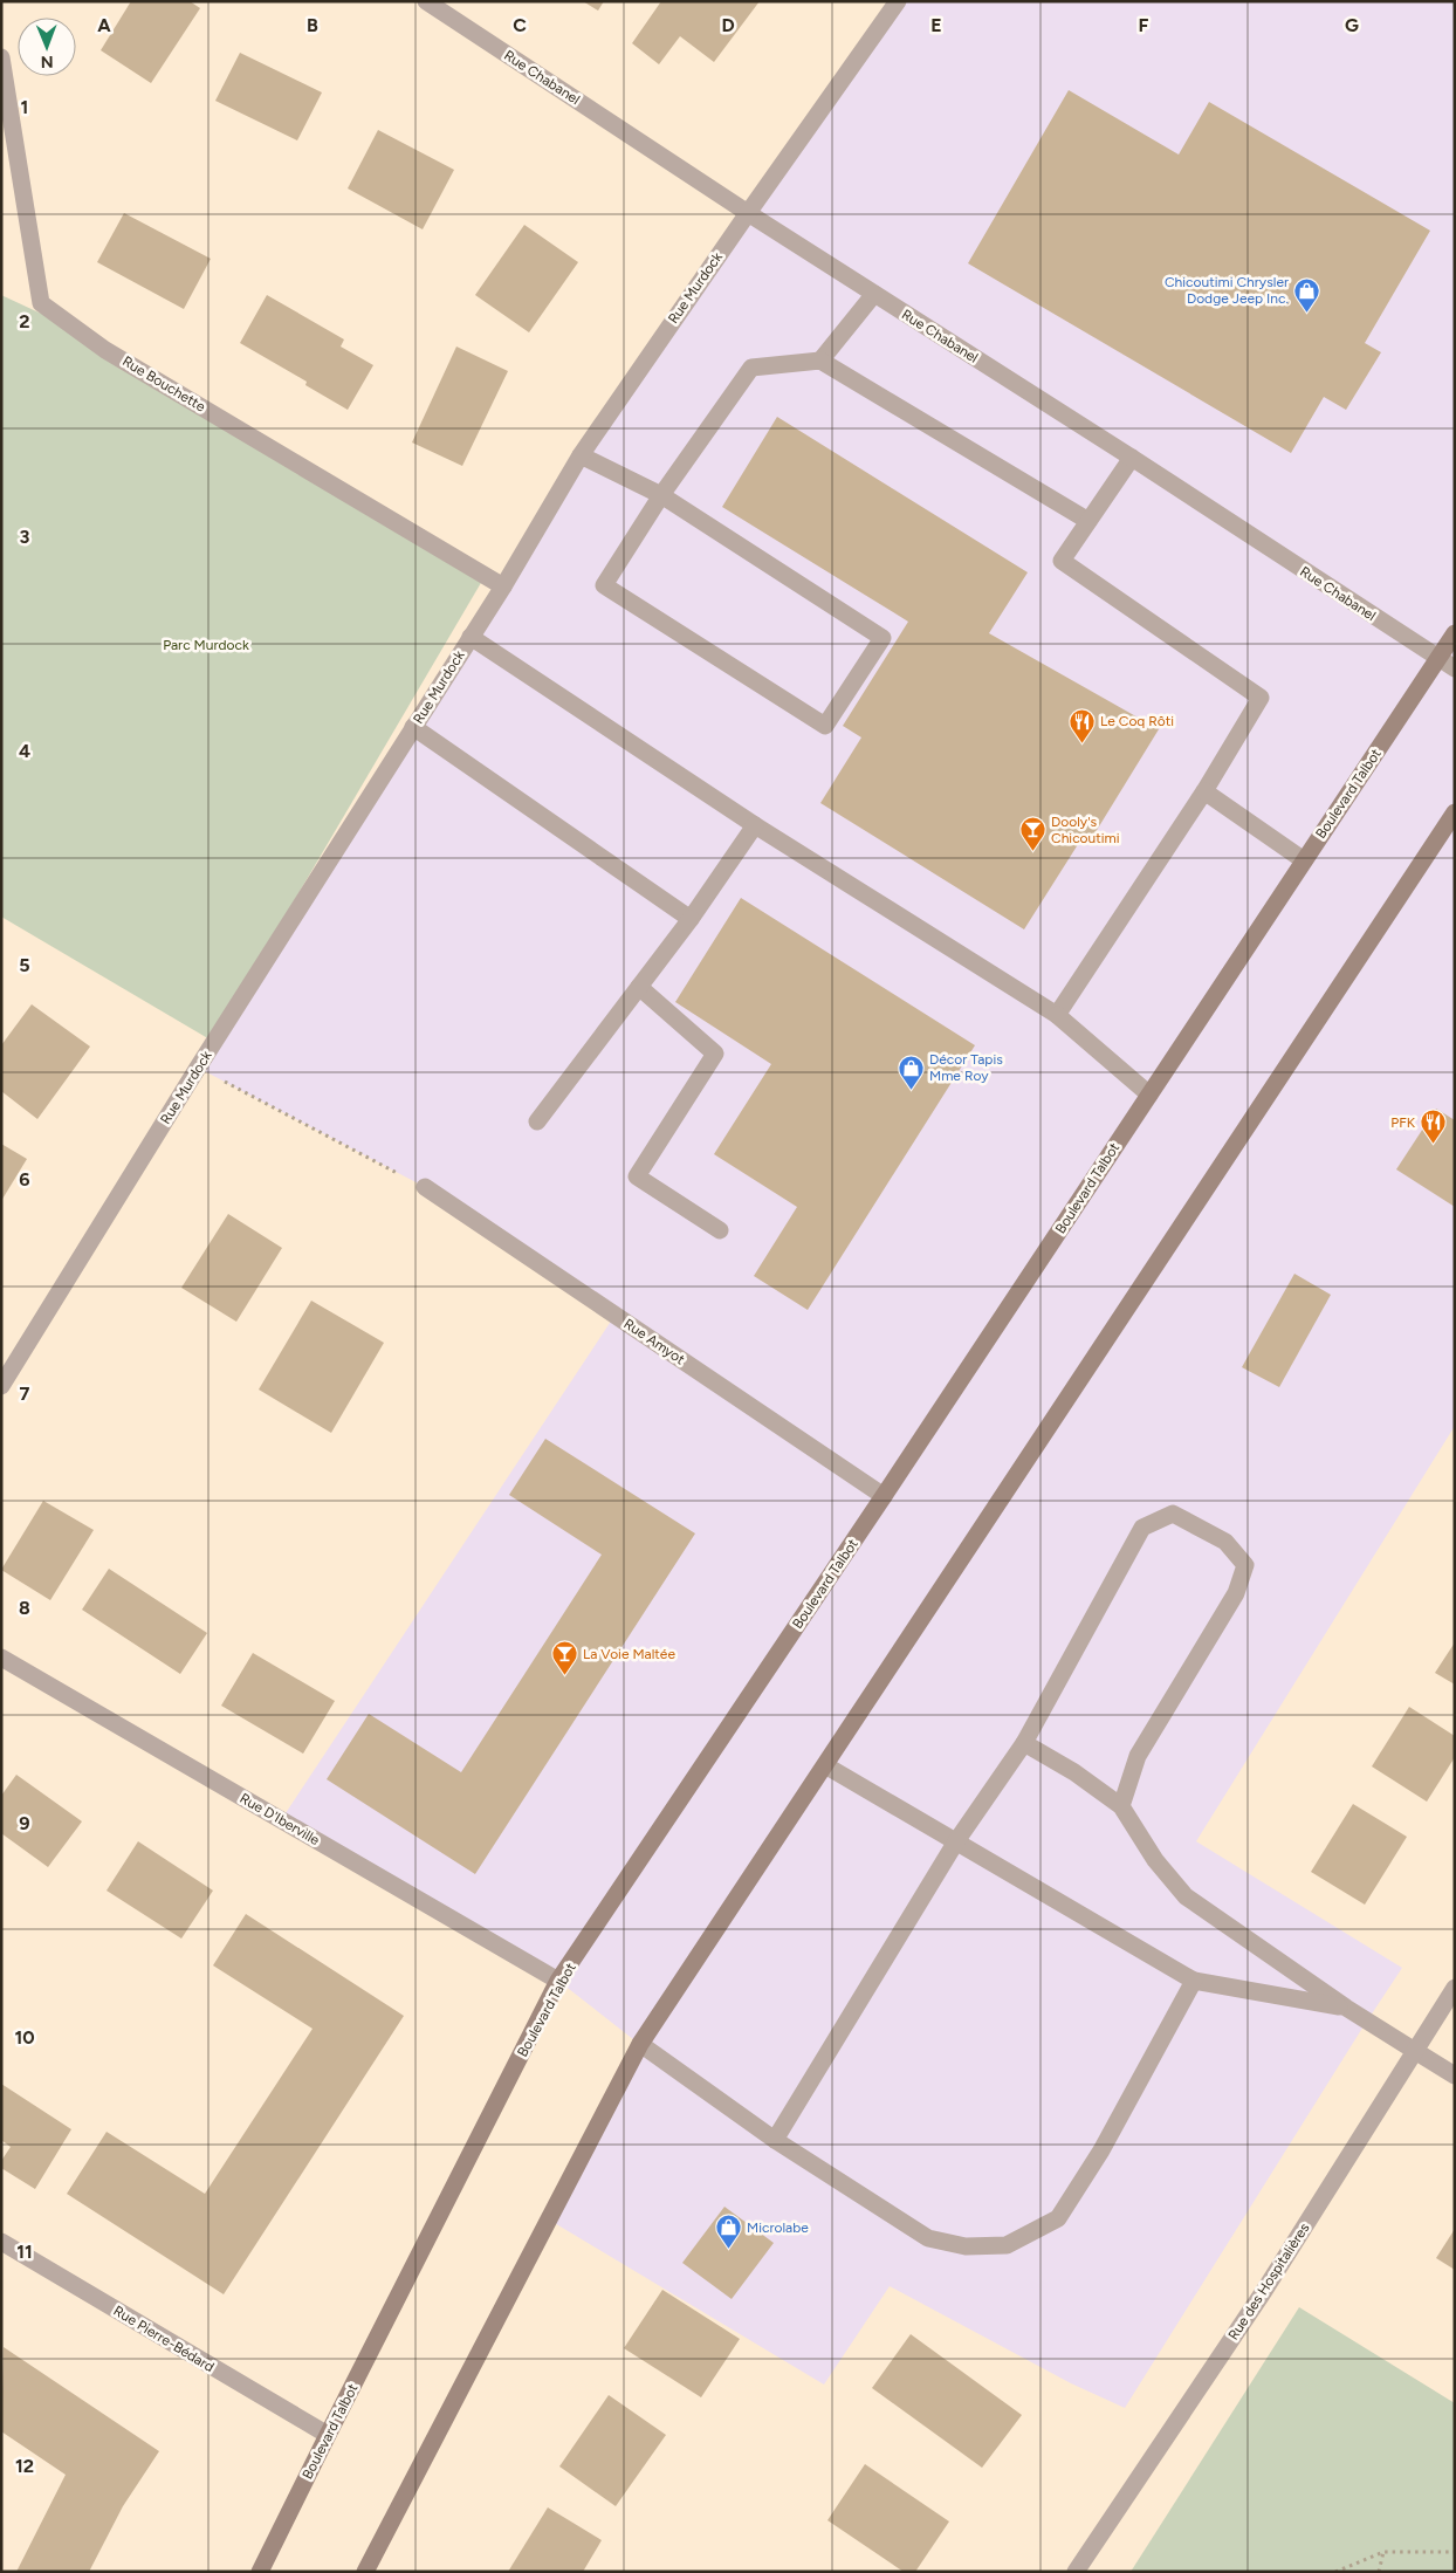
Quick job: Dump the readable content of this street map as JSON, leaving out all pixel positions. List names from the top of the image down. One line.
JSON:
{"streets":{"main road":["Boulevard Talbot"],"street":["Rue Chabanel","Rue Murdock","Rue Bouchette","Rue Amyot","Rue D'Iberville","Rue des Hospitalières","Rue Pierre-Bédard"]},"crossings":[["Rue Chabanel","Rue Murdock"],["Rue Chabanel","Boulevard Talbot"],["Rue Murdock","Rue Bouchette"],["Boulevard Talbot","Rue Amyot"],["Boulevard Talbot","Rue D'Iberville"],["Boulevard Talbot","Rue Pierre-Bédard"]],"parks":["Parc Murdock"],"places":{"shop":["Chicoutimi Chrysler Dodge Jeep Inc.","Décor Tapis Mme Roy","Microlabe"],"restaurant":["Le Coq Rôti","PFK"],"bar":["Dooly's Chicoutimi","La Voie Maltée"]},"north":"bottom","grid":{"columns":["A","B","C","D","E","F","G"],"rows":["1","2","3","4","5","6","7","8","9","10","11","12"]}}
